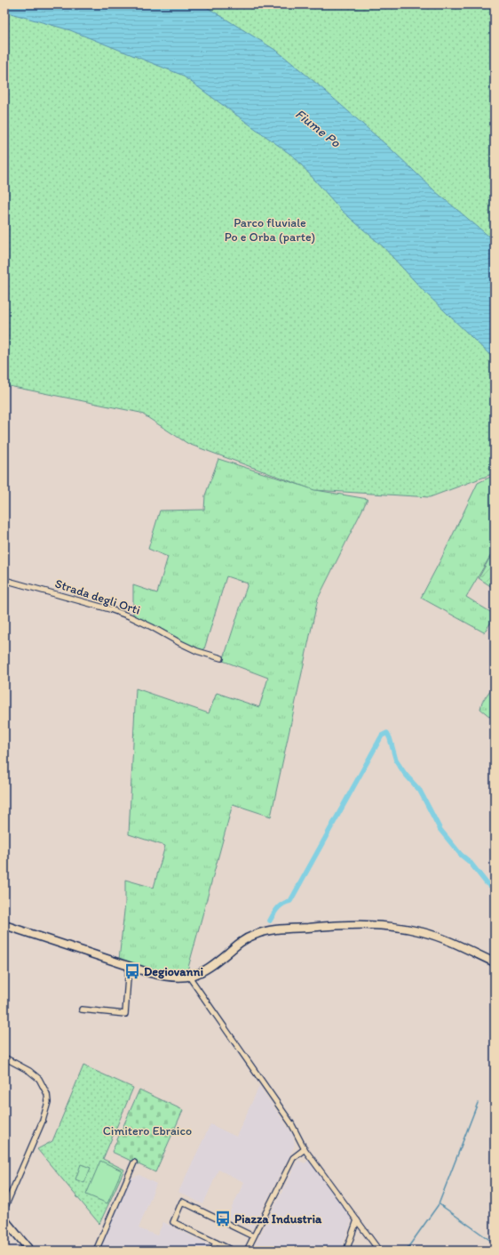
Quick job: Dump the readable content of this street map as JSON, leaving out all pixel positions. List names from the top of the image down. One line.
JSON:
{"streets":{"street":["Strada degli Orti"]},"water":["Fiume Po"],"parks":["Parco fluviale Po e Orba (parte)","Cimitero Ebraico"],"places":{"bus stop":["Degiovanni","Piazza Industria"]}}
